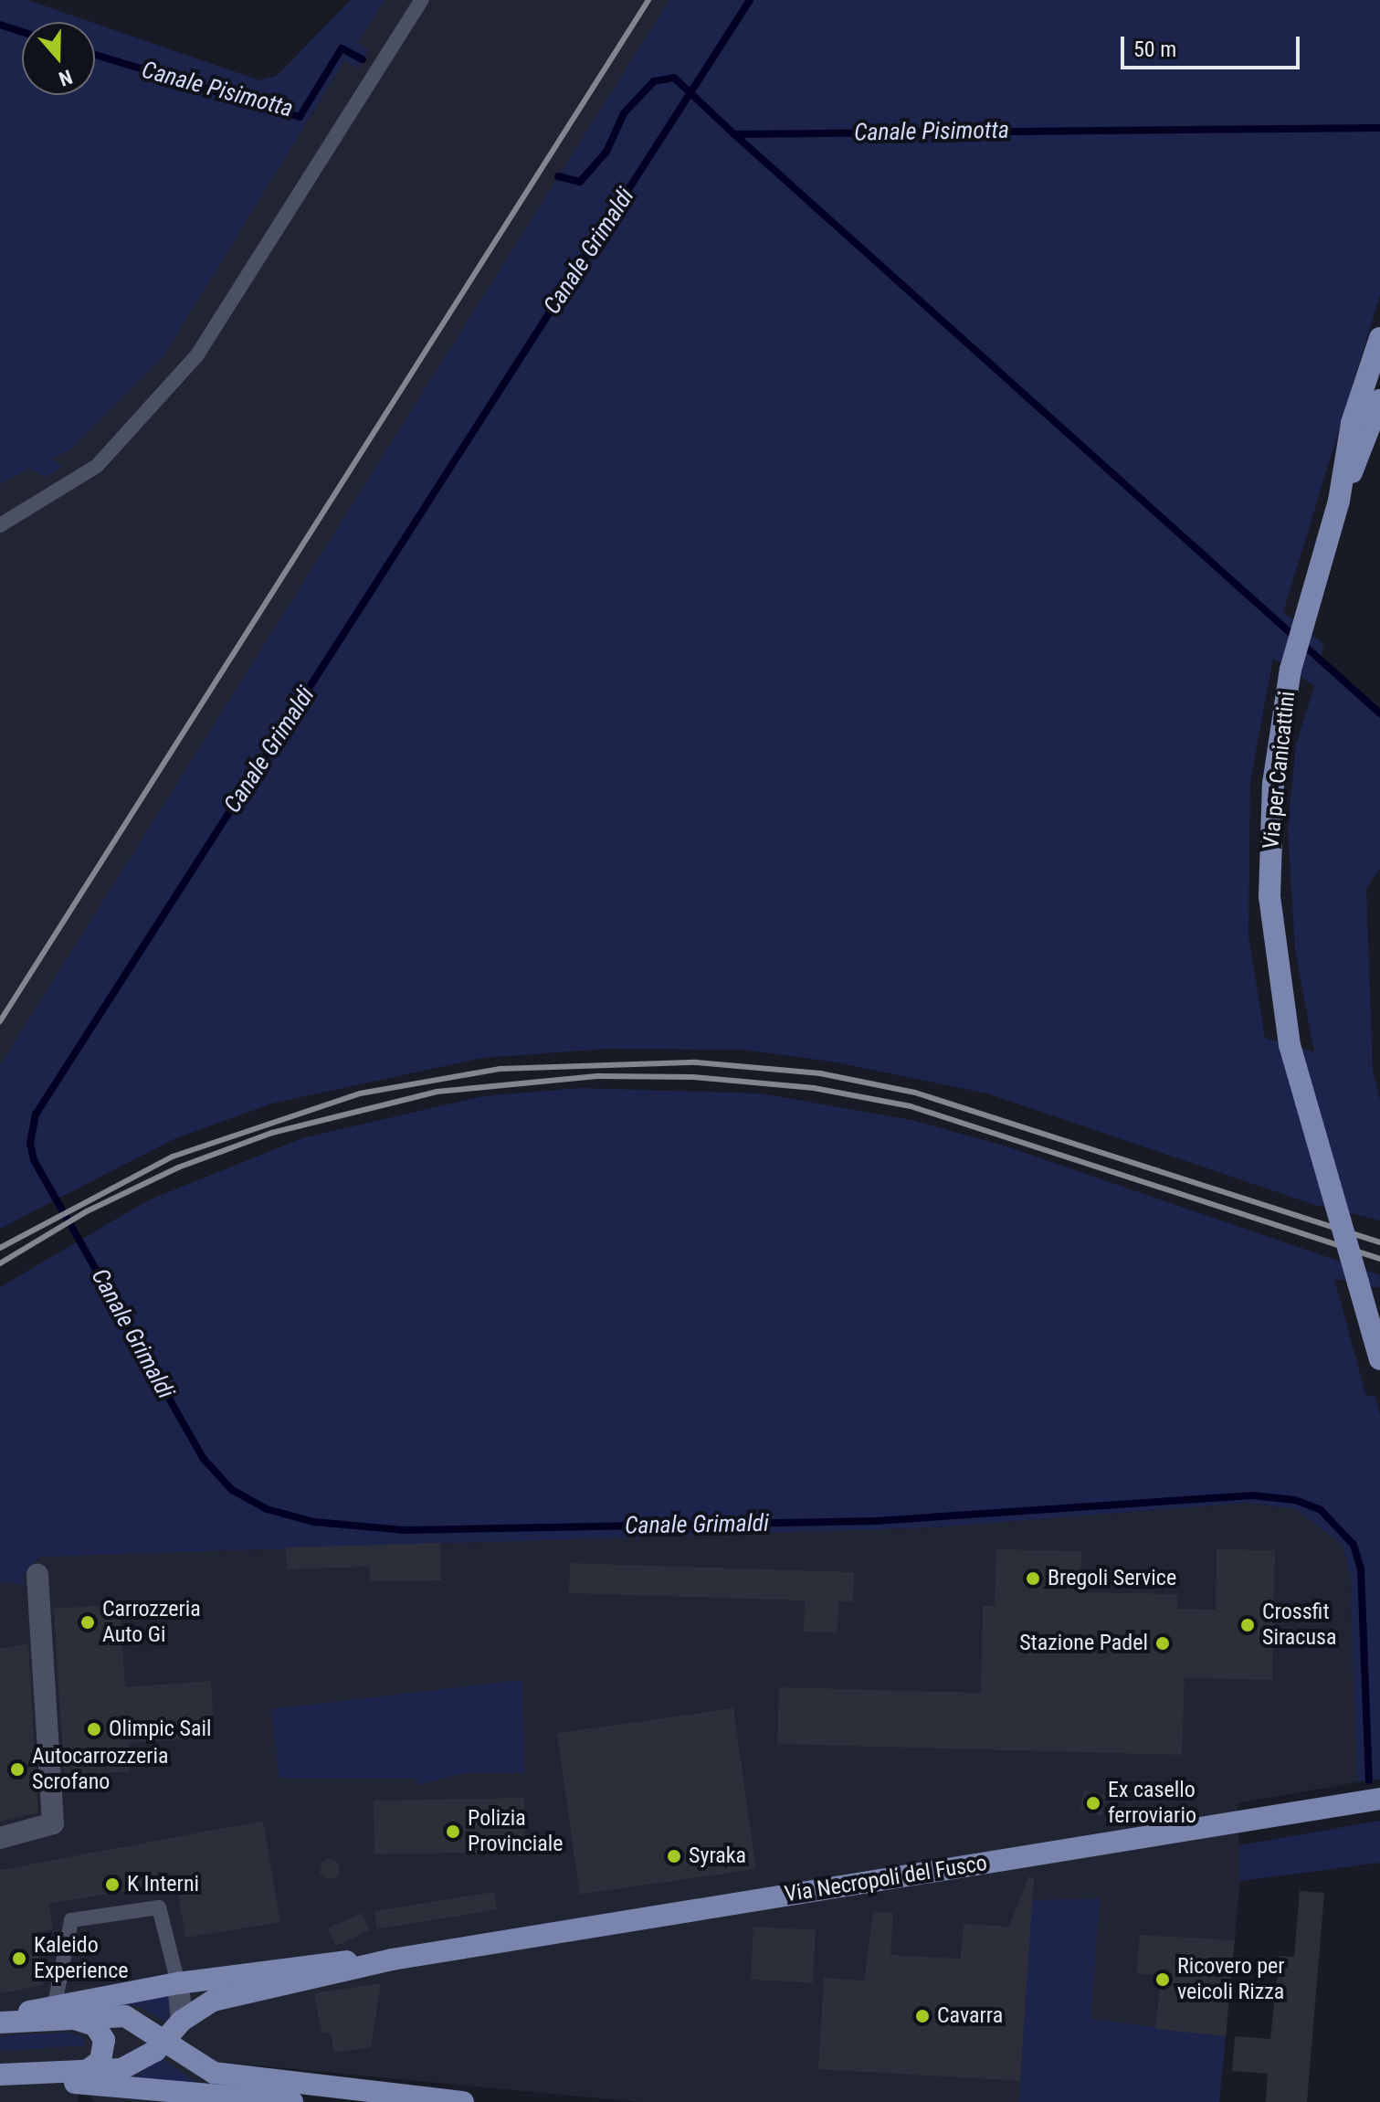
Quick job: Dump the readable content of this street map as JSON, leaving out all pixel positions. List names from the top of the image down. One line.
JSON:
{"streets":{"main road":["Via per Canicattini","Via Necropoli del Fusco"]},"water":["Canale Pisimotta","Canale Grimaldi"],"places":["Bregoli Service","Carrozzeria Auto Gi","Crossfit Siracusa","Stazione Padel","Olimpic Sail","Autocarrozzeria Scrofano","Ex casello ferroviario","Polizia Provinciale","Syraka","K Interni","Kaleido Experience","Ricovero per veicoli Rizza","Cavarra"],"scale_bar":"50 m","north":"bottom"}
